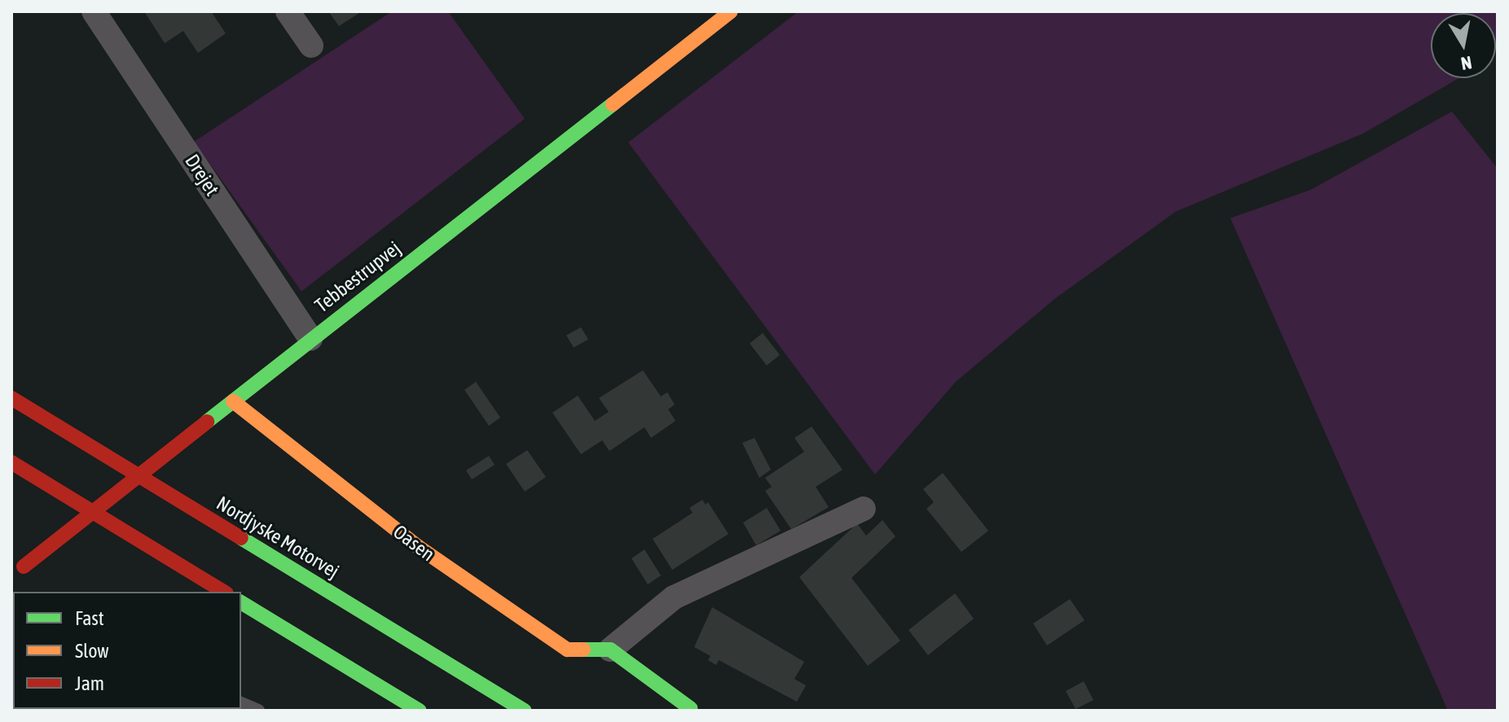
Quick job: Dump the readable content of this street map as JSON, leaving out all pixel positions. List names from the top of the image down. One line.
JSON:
{"streets":{"main road":["Tebbestrupvej","Nordjyske Motorvej","Oasen"],"street":["Drejet"]},"crossings":[["Drejet","Tebbestrupvej"],["Tebbestrupvej","Oasen"]],"legend":["Fast","Slow","Jam"],"north":"bottom"}
